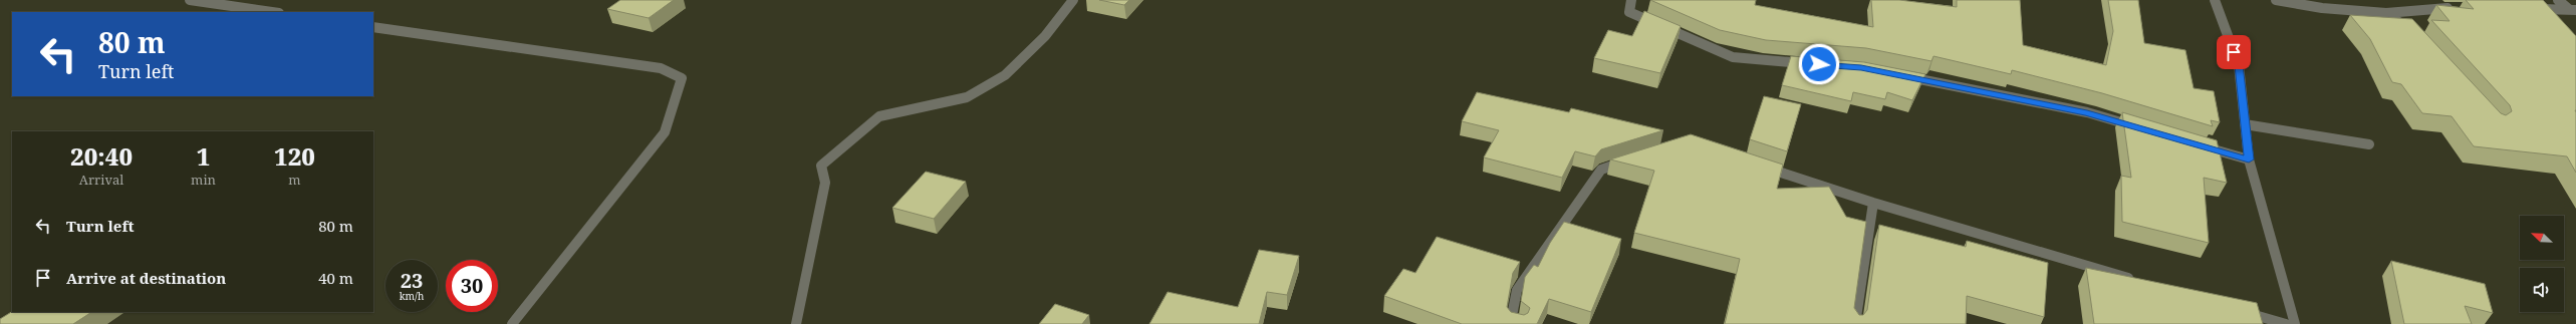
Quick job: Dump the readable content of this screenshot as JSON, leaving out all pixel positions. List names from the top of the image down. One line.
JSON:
{"north":"top left","page":{"turn":["80 m","Turn left"],"eta":["20:40","Arrival","1","min","120","m"],"list":[{"name":"Turn left","value":"80 m"},{"name":"Arrive at destination","value":"40 m"}],"speed":"23 km/h","limit":"30"}}
